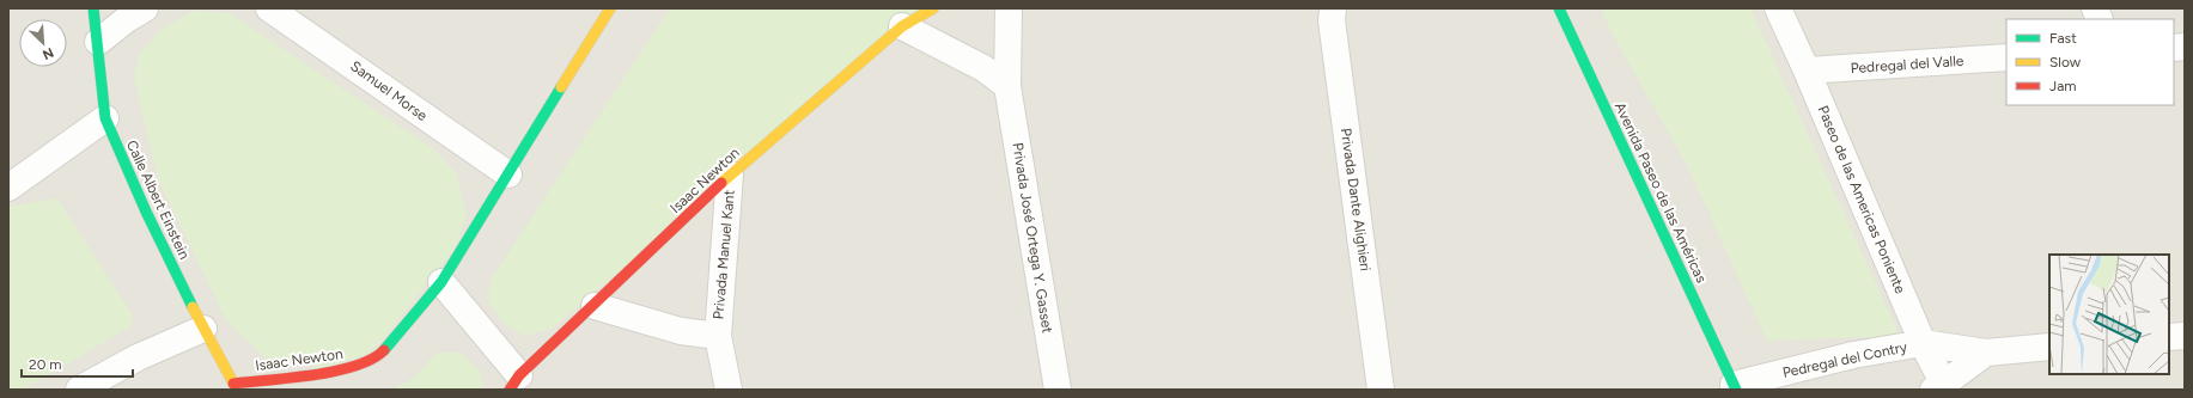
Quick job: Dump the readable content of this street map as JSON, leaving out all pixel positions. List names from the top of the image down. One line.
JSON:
{"streets":{"street":["Pedregal del Valle","Samuel Morse","Isaac Newton","Avenida Paseo de las Américas","Calle Albert Einstein","Privada Dante Alighieri","Paseo de las Americas Poniente","Privada José Ortega Y. Gasset","Privada Manuel Kant","Pedregal del Contry"]},"crossings":[["Pedregal del Valle","Paseo de las Americas Poniente"],["Samuel Morse","Isaac Newton"],["Isaac Newton","Calle Albert Einstein"],["Isaac Newton","Privada Manuel Kant"],["Avenida Paseo de las Américas","Pedregal del Contry"],["Paseo de las Americas Poniente","Pedregal del Contry"]],"legend":["Fast","Slow","Jam"],"scale_bar":"20 m","north":"bottom right"}
